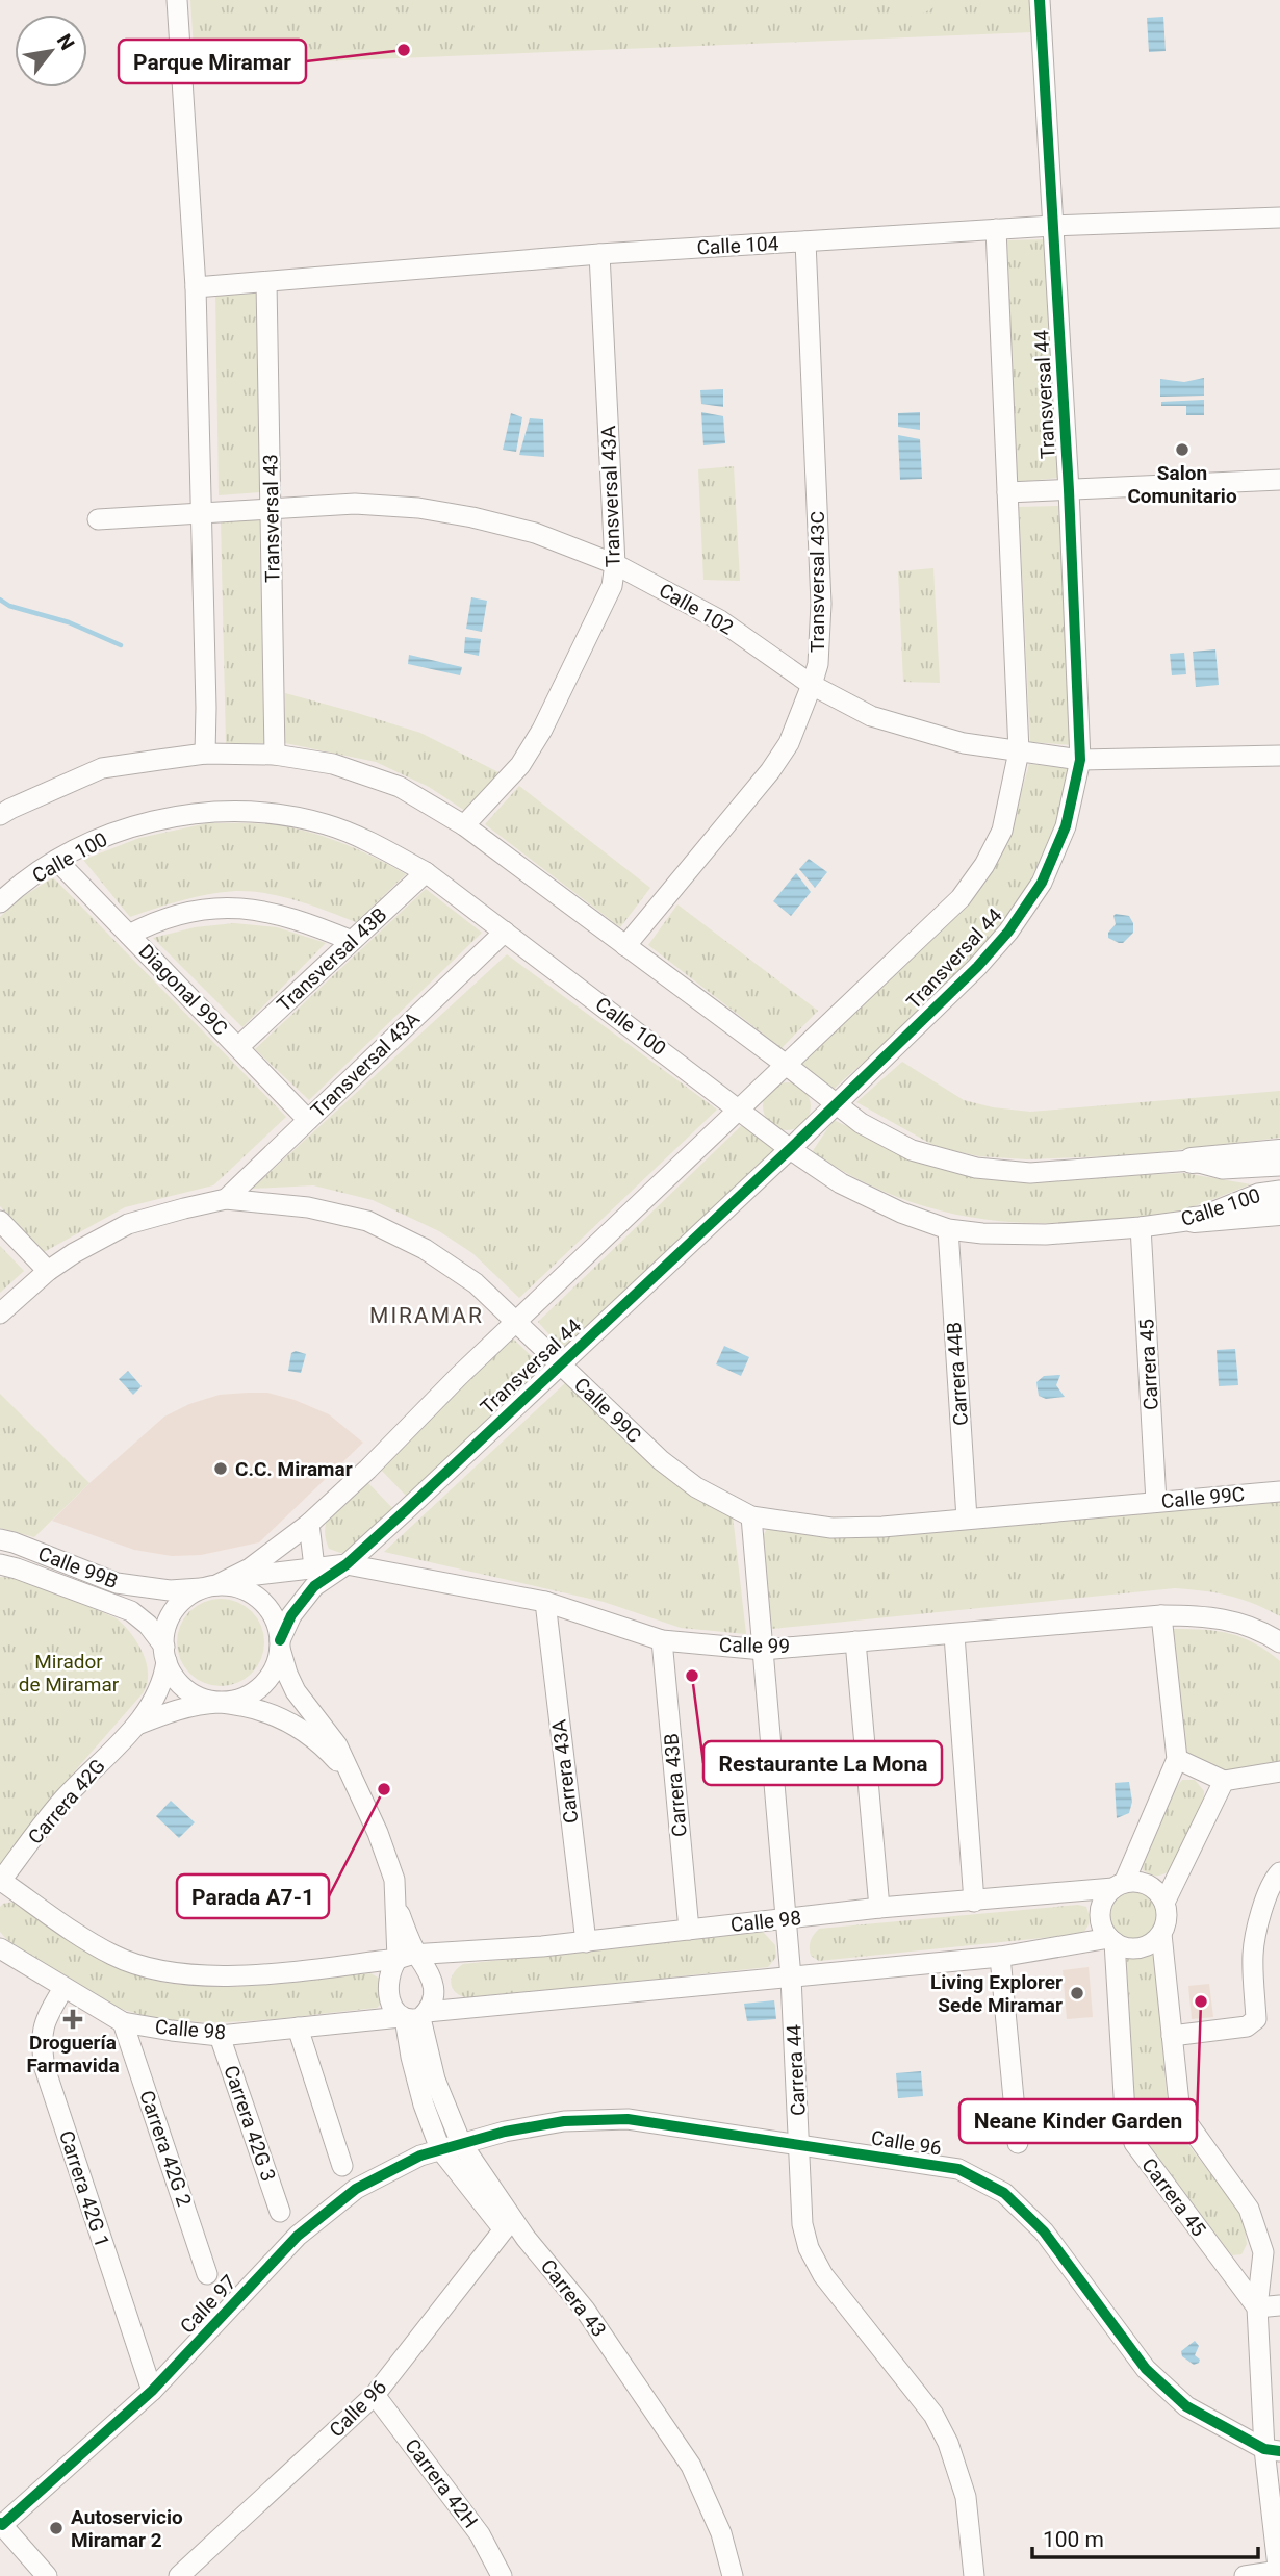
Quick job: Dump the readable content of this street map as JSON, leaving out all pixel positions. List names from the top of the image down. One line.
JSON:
{"streets":{"street":["Calle 104","Transversal 44","Transversal 43A","Transversal 43","Transversal 43C","Calle 102","Calle 100","Transversal 43B","Diagonal 99C","Carrera 45","Carrera 44B","Calle 99C","Calle 99B","Calle 99","Carrera 43A","Carrera 43B","Carrera 42G","Calle 98","Carrera 44","Carrera 42G 3","Calle 96","Carrera 42G 2","Carrera 42G 1","Carrera 43","Calle 97","Carrera 42H"]},"crossings":[["Calle 104","Transversal 44"],["Calle 104","Transversal 43A"],["Calle 104","Transversal 43"],["Calle 104","Transversal 43C"],["Transversal 44","Calle 102"],["Transversal 44","Calle 100"],["Transversal 44","Calle 99C"],["Transversal 44","Calle 99B"],["Transversal 44","Calle 99"],["Transversal 44","Carrera 42G"],["Transversal 43A","Calle 102"],["Transversal 43A","Calle 100"],["Transversal 43A","Diagonal 99C"],["Transversal 43A","Calle 99C"],["Transversal 43","Calle 102"],["Transversal 43","Calle 100"],["Transversal 43C","Calle 102"],["Transversal 43C","Calle 100"],["Calle 100","Transversal 43B"],["Calle 100","Diagonal 99C"],["Calle 100","Carrera 45"],["Calle 100","Carrera 44B"],["Transversal 43B","Diagonal 99C"],["Carrera 45","Calle 99C"],["Carrera 45","Calle 98"],["Carrera 44B","Calle 99C"],["Calle 99C","Carrera 44"],["Calle 99B","Calle 99"],["Calle 99B","Carrera 42G"],["Calle 99","Carrera 43A"],["Calle 99","Carrera 43B"],["Calle 99","Carrera 42G"],["Calle 99","Carrera 44"],["Carrera 43A","Calle 98"],["Carrera 43B","Calle 98"],["Carrera 42G","Calle 98"],["Calle 98","Carrera 44"],["Calle 98","Carrera 42G 3"],["Calle 98","Carrera 42G 2"],["Calle 98","Carrera 42G 1"],["Calle 98","Carrera 43"],["Carrera 44","Calle 96"],["Calle 96","Carrera 43"],["Calle 96","Calle 97"],["Calle 96","Carrera 42H"],["Carrera 42G 1","Calle 97"],["Carrera 43","Calle 97"]],"districts":["MIRAMAR"],"parks":["Mirador de Miramar"],"places":{"other":["Parque Miramar","Salon Comunitario","C.C. Miramar","Restaurante La Mona","Parada A7-1","Living Explorer Sede Miramar","Neane Kinder Garden","Autoservicio Miramar 2"],"health":["Droguería Farmavida"]},"scale_bar":"100 m","north":"top right"}
